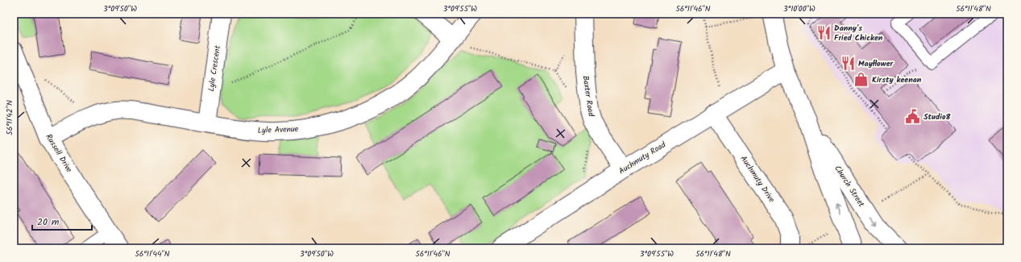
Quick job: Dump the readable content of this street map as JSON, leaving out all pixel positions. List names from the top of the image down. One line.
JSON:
{"streets":{"street":["Lyle Crescent","Baxter Road","Lyle Avenue","Russell Drive","Auchmuty Road","Auchmuty Drive","Church Street"]},"crossings":[["Lyle Crescent","Lyle Avenue"],["Baxter Road","Auchmuty Road"],["Lyle Avenue","Russell Drive"],["Auchmuty Road","Auchmuty Drive"],["Auchmuty Road","Church Street"]],"places":{"restaurant":["Danny's Fried Chicken","Mayflower"],"shop":["Kirsty keenan"],"public building":["Studio8"]},"scale_bar":"20 m","coordinates":["3°09'50\"W","3°09'55\"W","56°11'46\"N","3°10'00\"W","56°11'48\"N","56°11'42\"N","56°11'44\"N"]}
